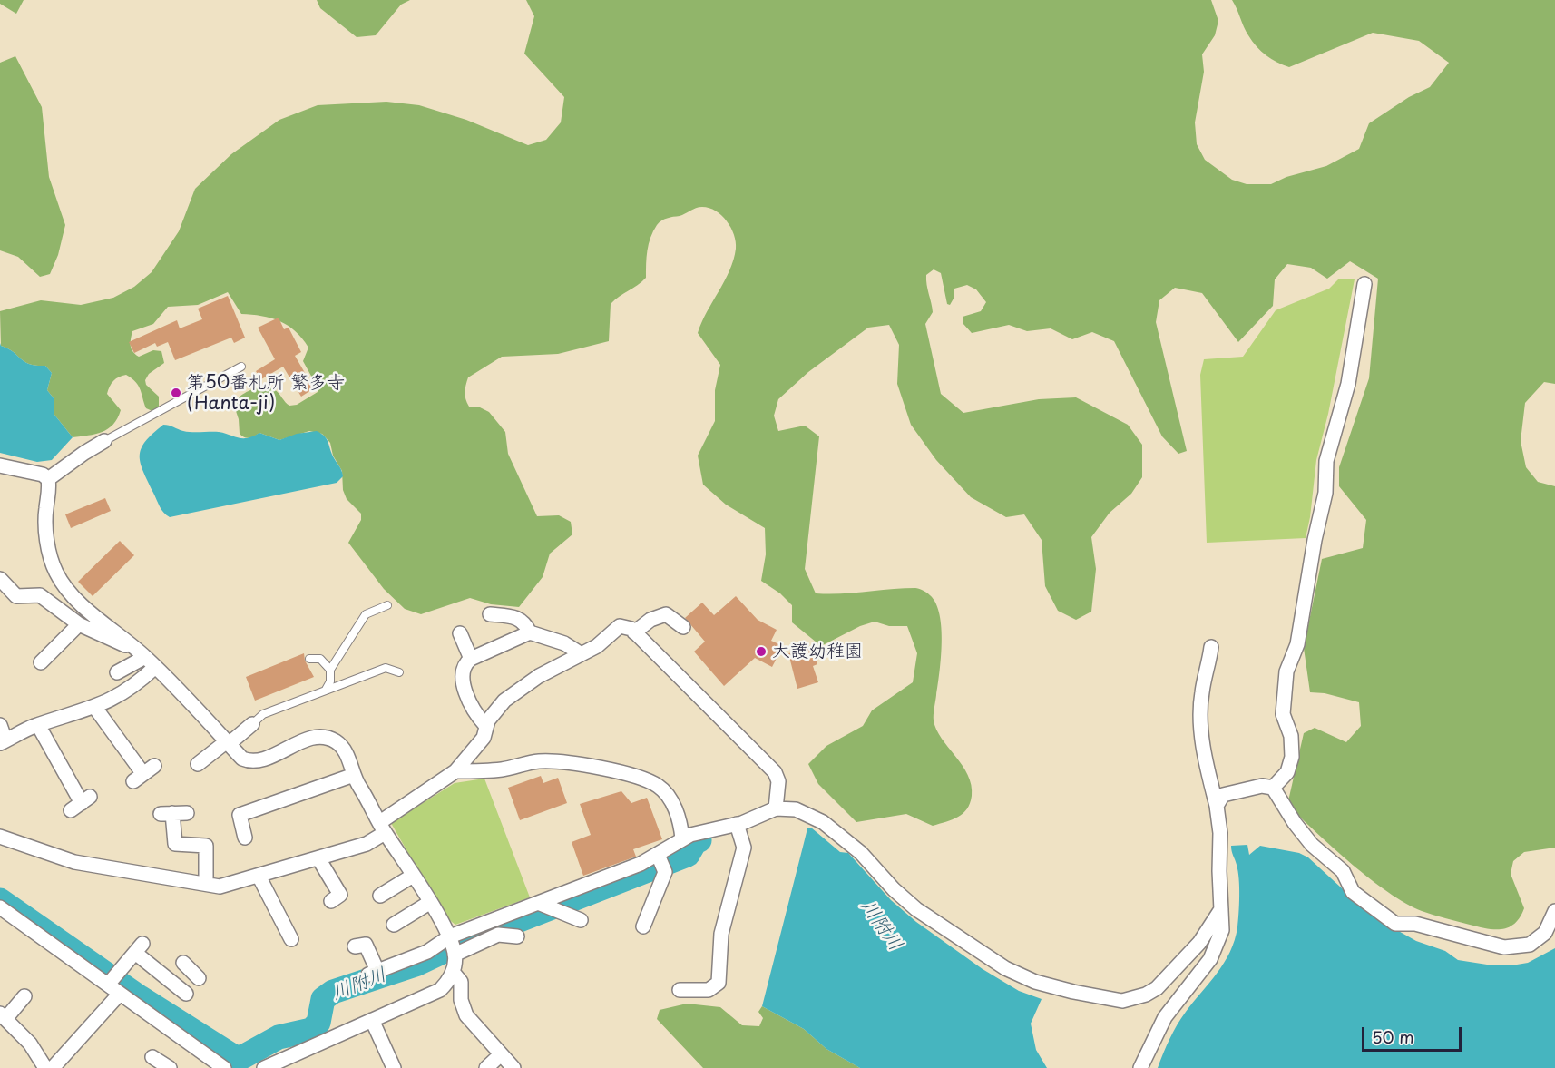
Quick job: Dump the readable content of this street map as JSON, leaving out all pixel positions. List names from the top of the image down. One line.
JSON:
{"water":["川附川"],"places":["第50番札所 繁多寺 (Hanta-ji)","大護幼稚園"],"scale_bar":"50 m"}
